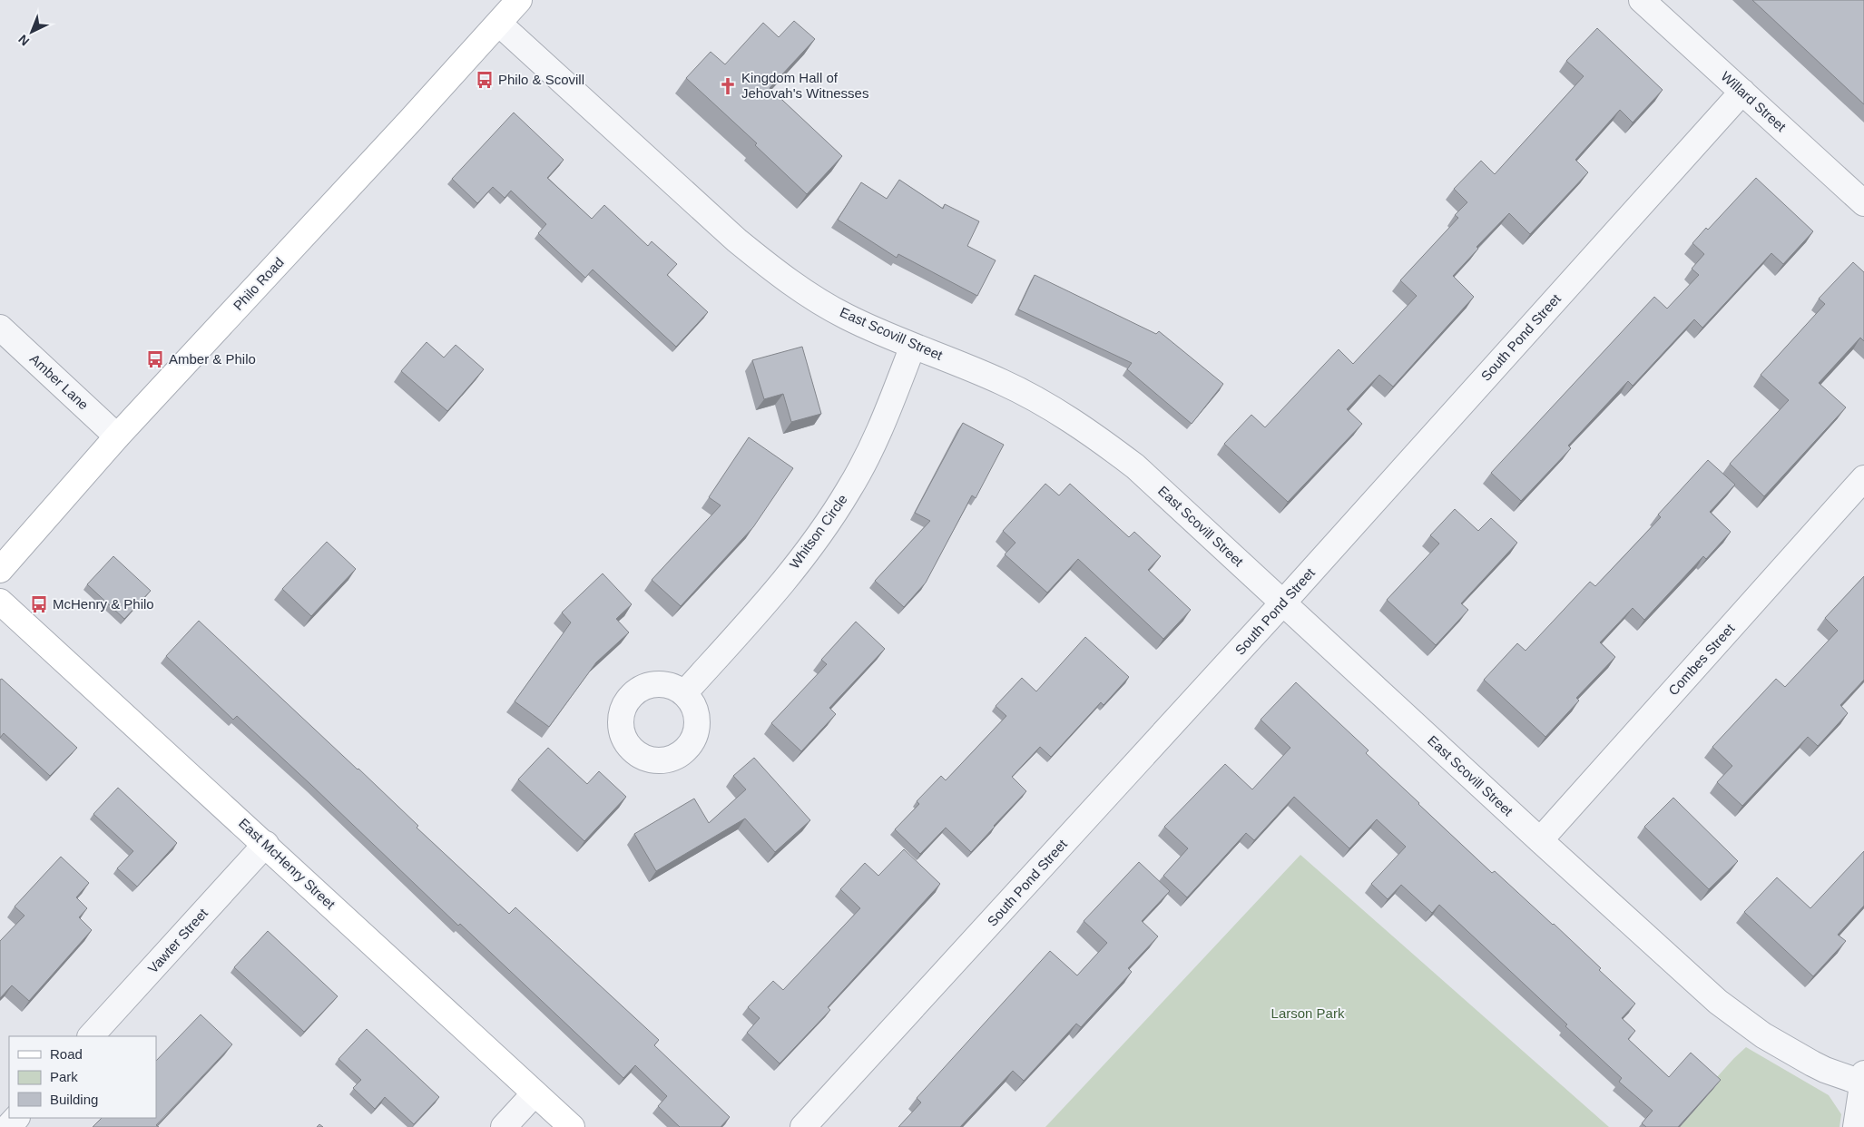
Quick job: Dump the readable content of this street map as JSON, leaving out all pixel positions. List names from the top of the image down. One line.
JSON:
{"streets":{"street":["Willard Street","Philo Road","East Scovill Street","South Pond Street","Amber Lane","Whitson Circle","Combes Street","East McHenry Street","Vawter Street"]},"crossings":[["Willard Street","South Pond Street"],["Philo Road","East Scovill Street"],["Philo Road","Amber Lane"],["East Scovill Street","South Pond Street"],["East Scovill Street","Whitson Circle"],["East Scovill Street","Combes Street"],["East McHenry Street","Vawter Street"]],"parks":["Larson Park"],"places":{"bus stop":["Philo & Scovill","Amber & Philo","McHenry & Philo"],"church":["Kingdom Hall of Jehovah's Witnesses"]},"legend":["Road","Park","Building"],"north":"bottom left"}
